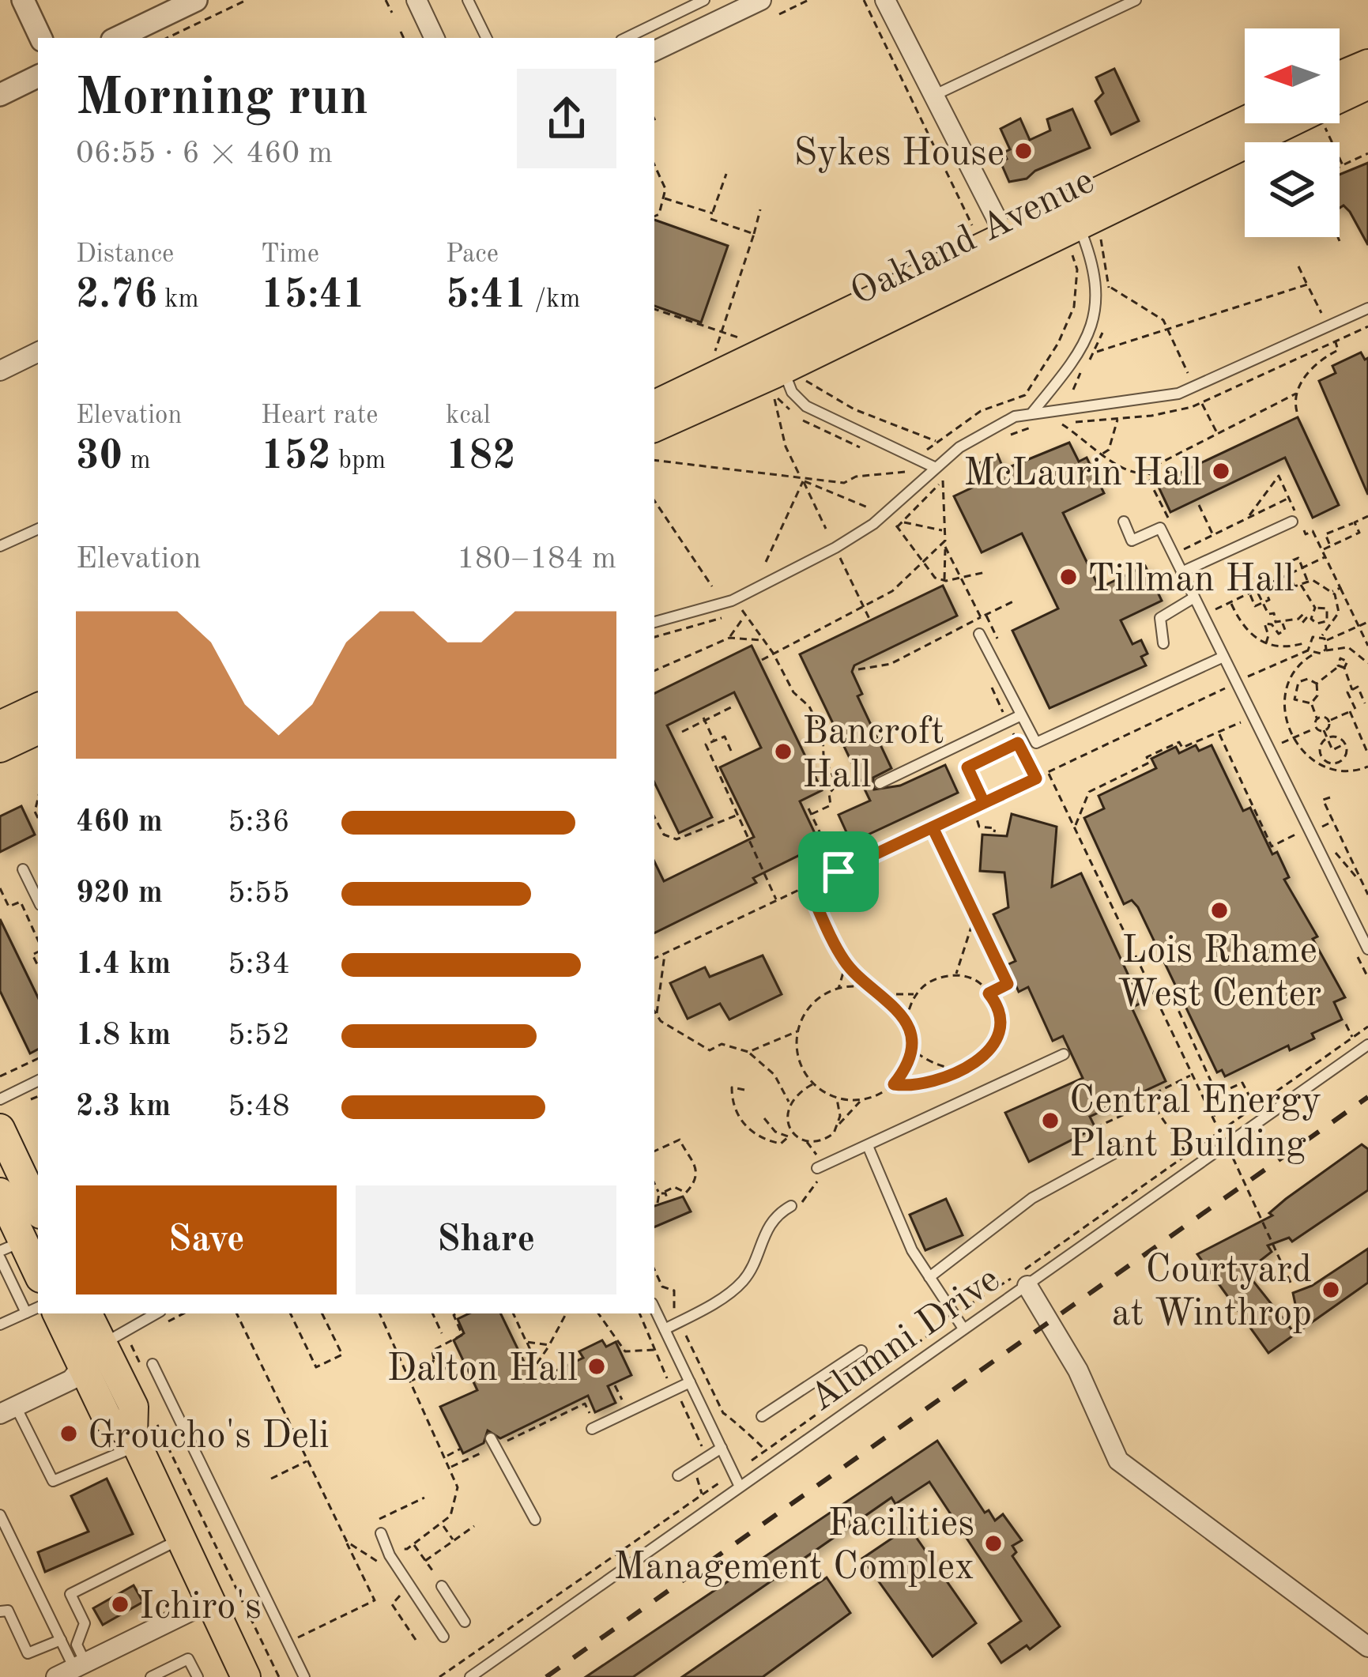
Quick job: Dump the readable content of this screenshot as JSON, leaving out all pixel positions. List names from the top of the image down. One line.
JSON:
{"streets":{"main road":["Oakland Avenue"],"lane":["Alumni Drive"]},"places":["Sykes House","McLaurin Hall","Tillman Hall","Bancroft Hall","Lois Rhame West Center","Central Energy Plant Building","Courtyard at Winthrop","Dalton Hall","Groucho's Deli","Facilities Management Complex","Ichiro's"],"north":"left","page":{"heading":["Morning run","06:55 · 6 × 460 m"],"stats":[["Distance","2.76 km"],["Time","15:41"],["Pace","5:41 /km"],["Elevation","30 m"],["Heart rate","152 bpm"],["kcal","182"]],"chart":["Elevation","180–184 m"],"list":[{"name":"460 m","note":"5:36"},{"name":"920 m","note":"5:55"},{"name":"1.4 km","note":"5:34"},{"name":"1.8 km","note":"5:52"},{"name":"2.3 km","note":"5:48"}],"buttons":["Save","Share"]}}
